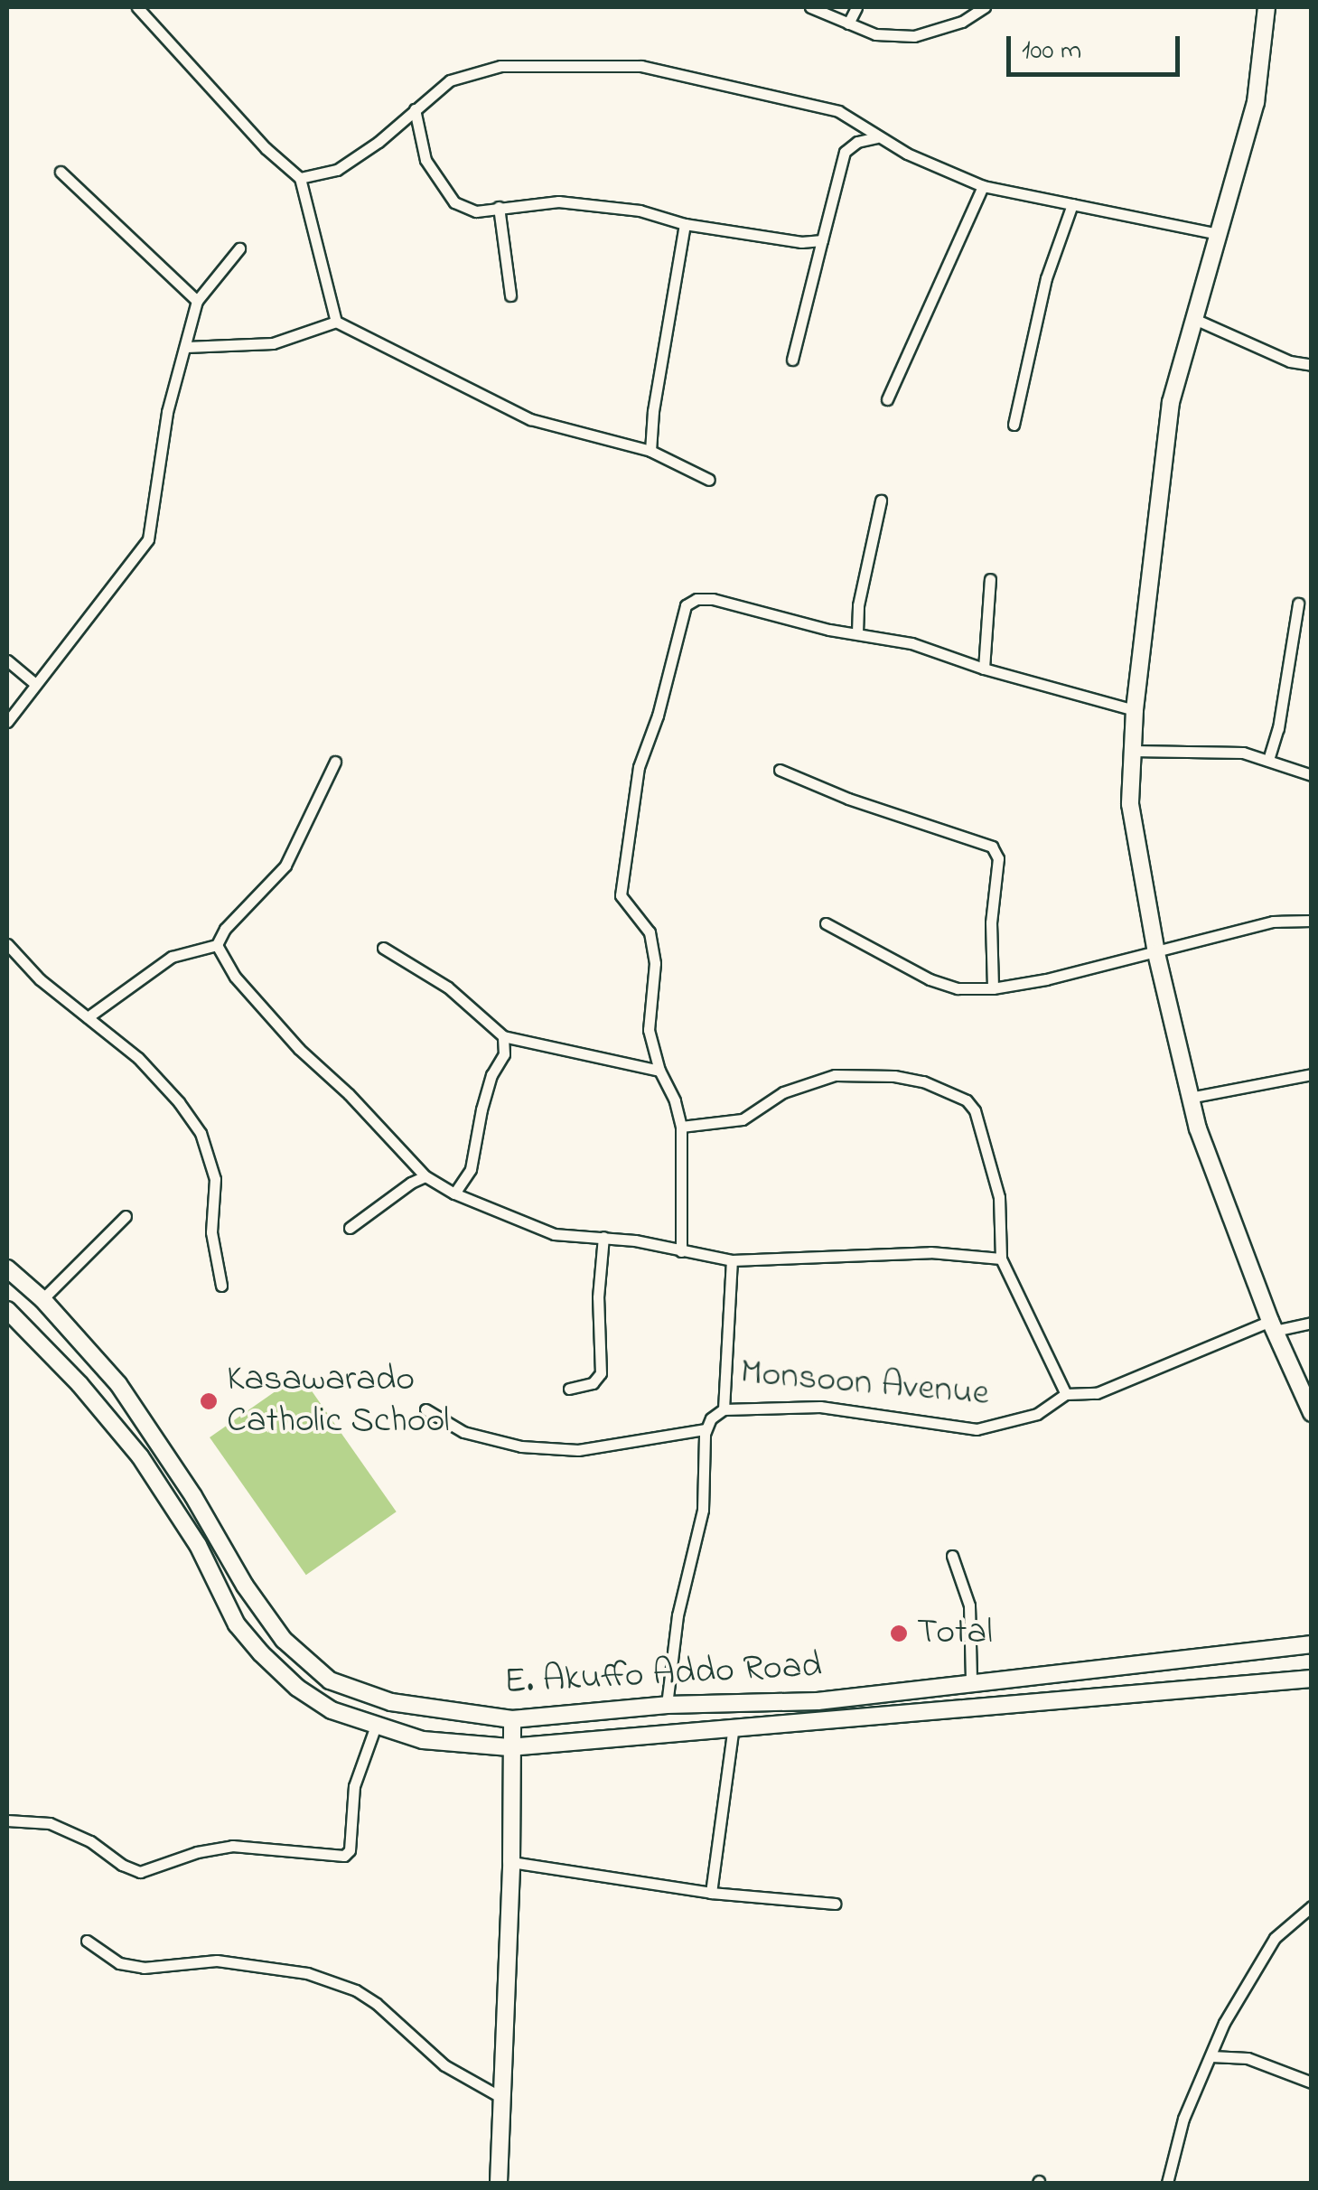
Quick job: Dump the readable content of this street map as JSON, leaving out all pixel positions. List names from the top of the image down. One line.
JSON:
{"streets":{"main road":["E. Akuffo Addo Road"],"street":["Monsoon Avenue"]},"places":["Kasawarado Catholic School","Total"],"scale_bar":"100 m"}
